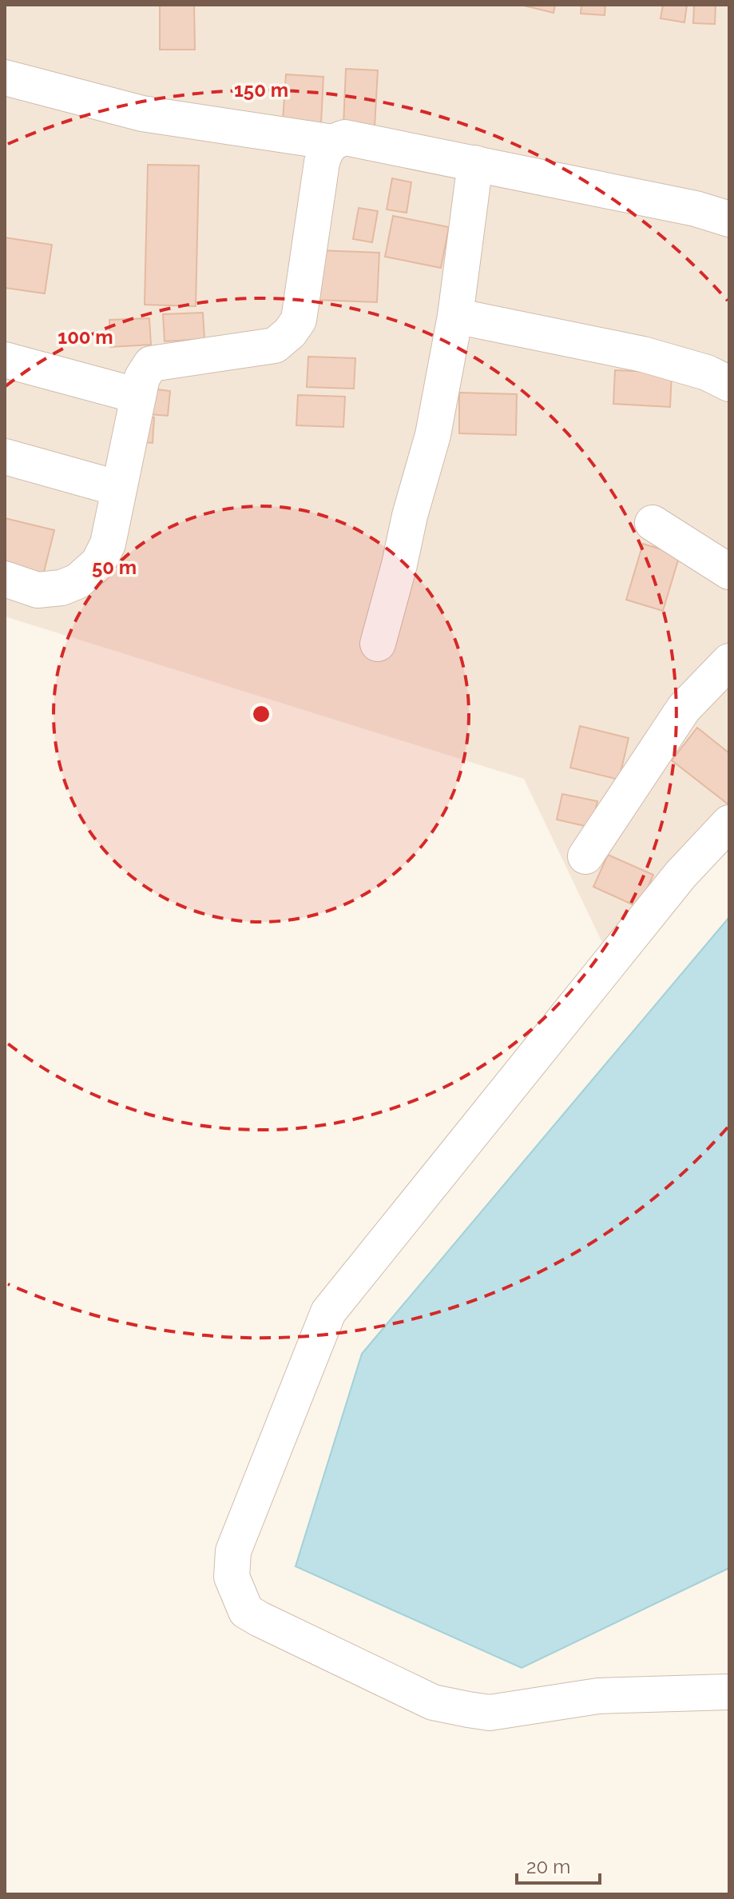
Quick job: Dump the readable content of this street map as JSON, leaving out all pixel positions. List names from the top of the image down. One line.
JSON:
{"scale_bar":"20 m","rings":["150 m","100 m","50 m"]}
